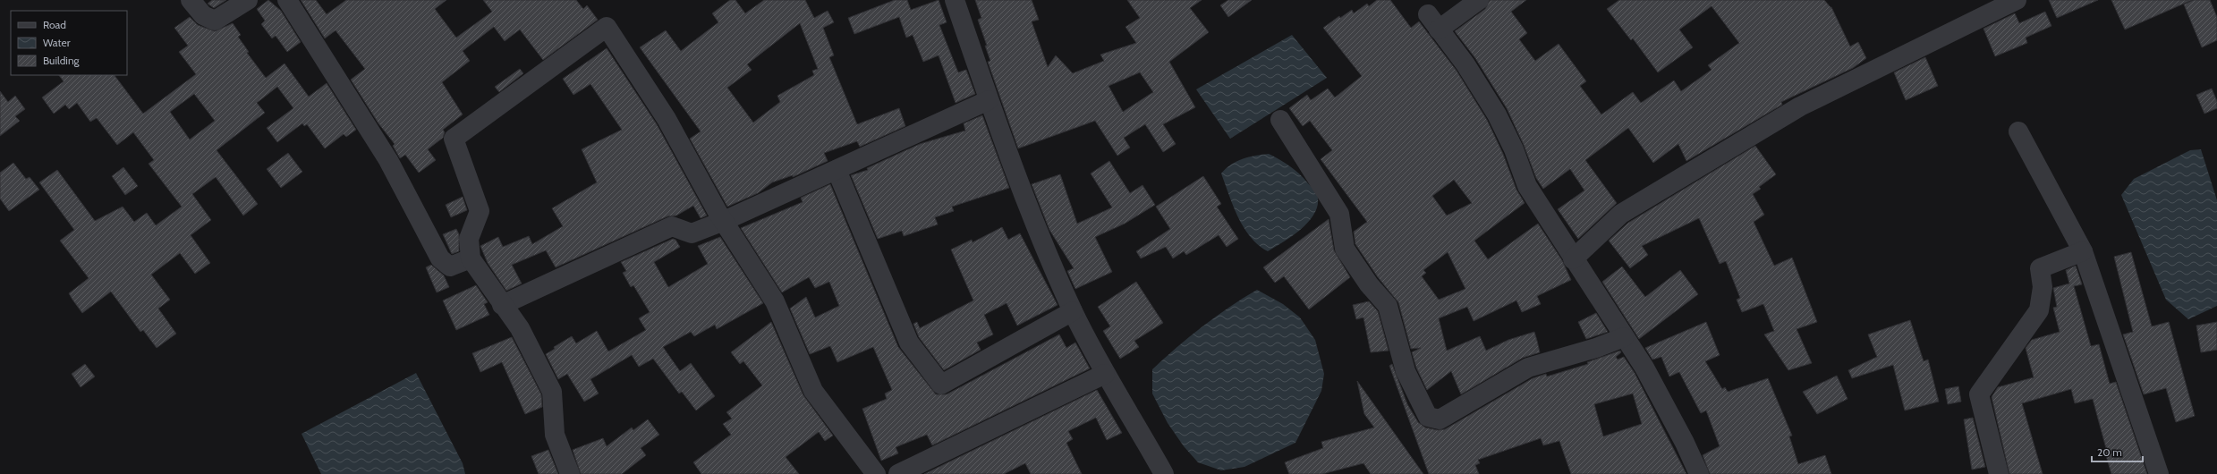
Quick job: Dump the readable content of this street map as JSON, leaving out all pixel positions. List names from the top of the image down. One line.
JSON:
{"legend":["Road","Water","Building"],"scale_bar":"20 m"}
